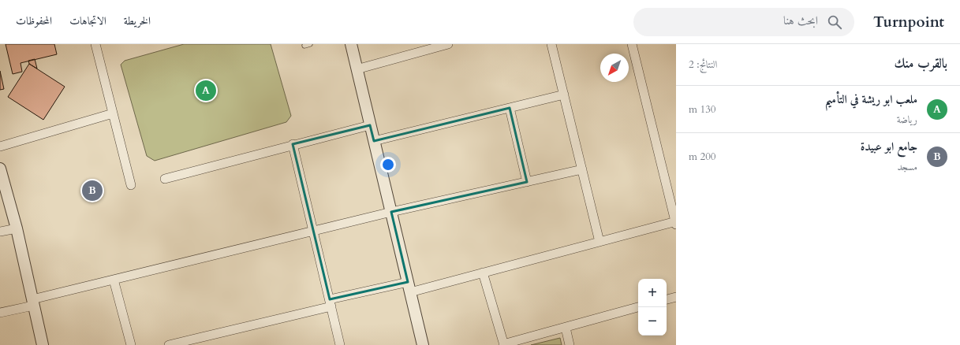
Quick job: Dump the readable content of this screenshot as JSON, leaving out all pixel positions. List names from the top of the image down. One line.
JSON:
{"north":"bottom left","page":{"header":"Turnpoint","search":"ابحث هنا","nav":["الخريطة","الاتجاهات","المحفوظات"],"heading":["بالقرب منك","النتائج: 2"],"pins":["A","B"],"list":[{"mark":"A","name":"ملعب ابو ريشة في التأميم","note":"رياضة","value":"130 m"},{"mark":"B","name":"جامع ابو عبيدة","note":"مسجد","value":"200 m"}],"map_buttons":["+","−"]}}
